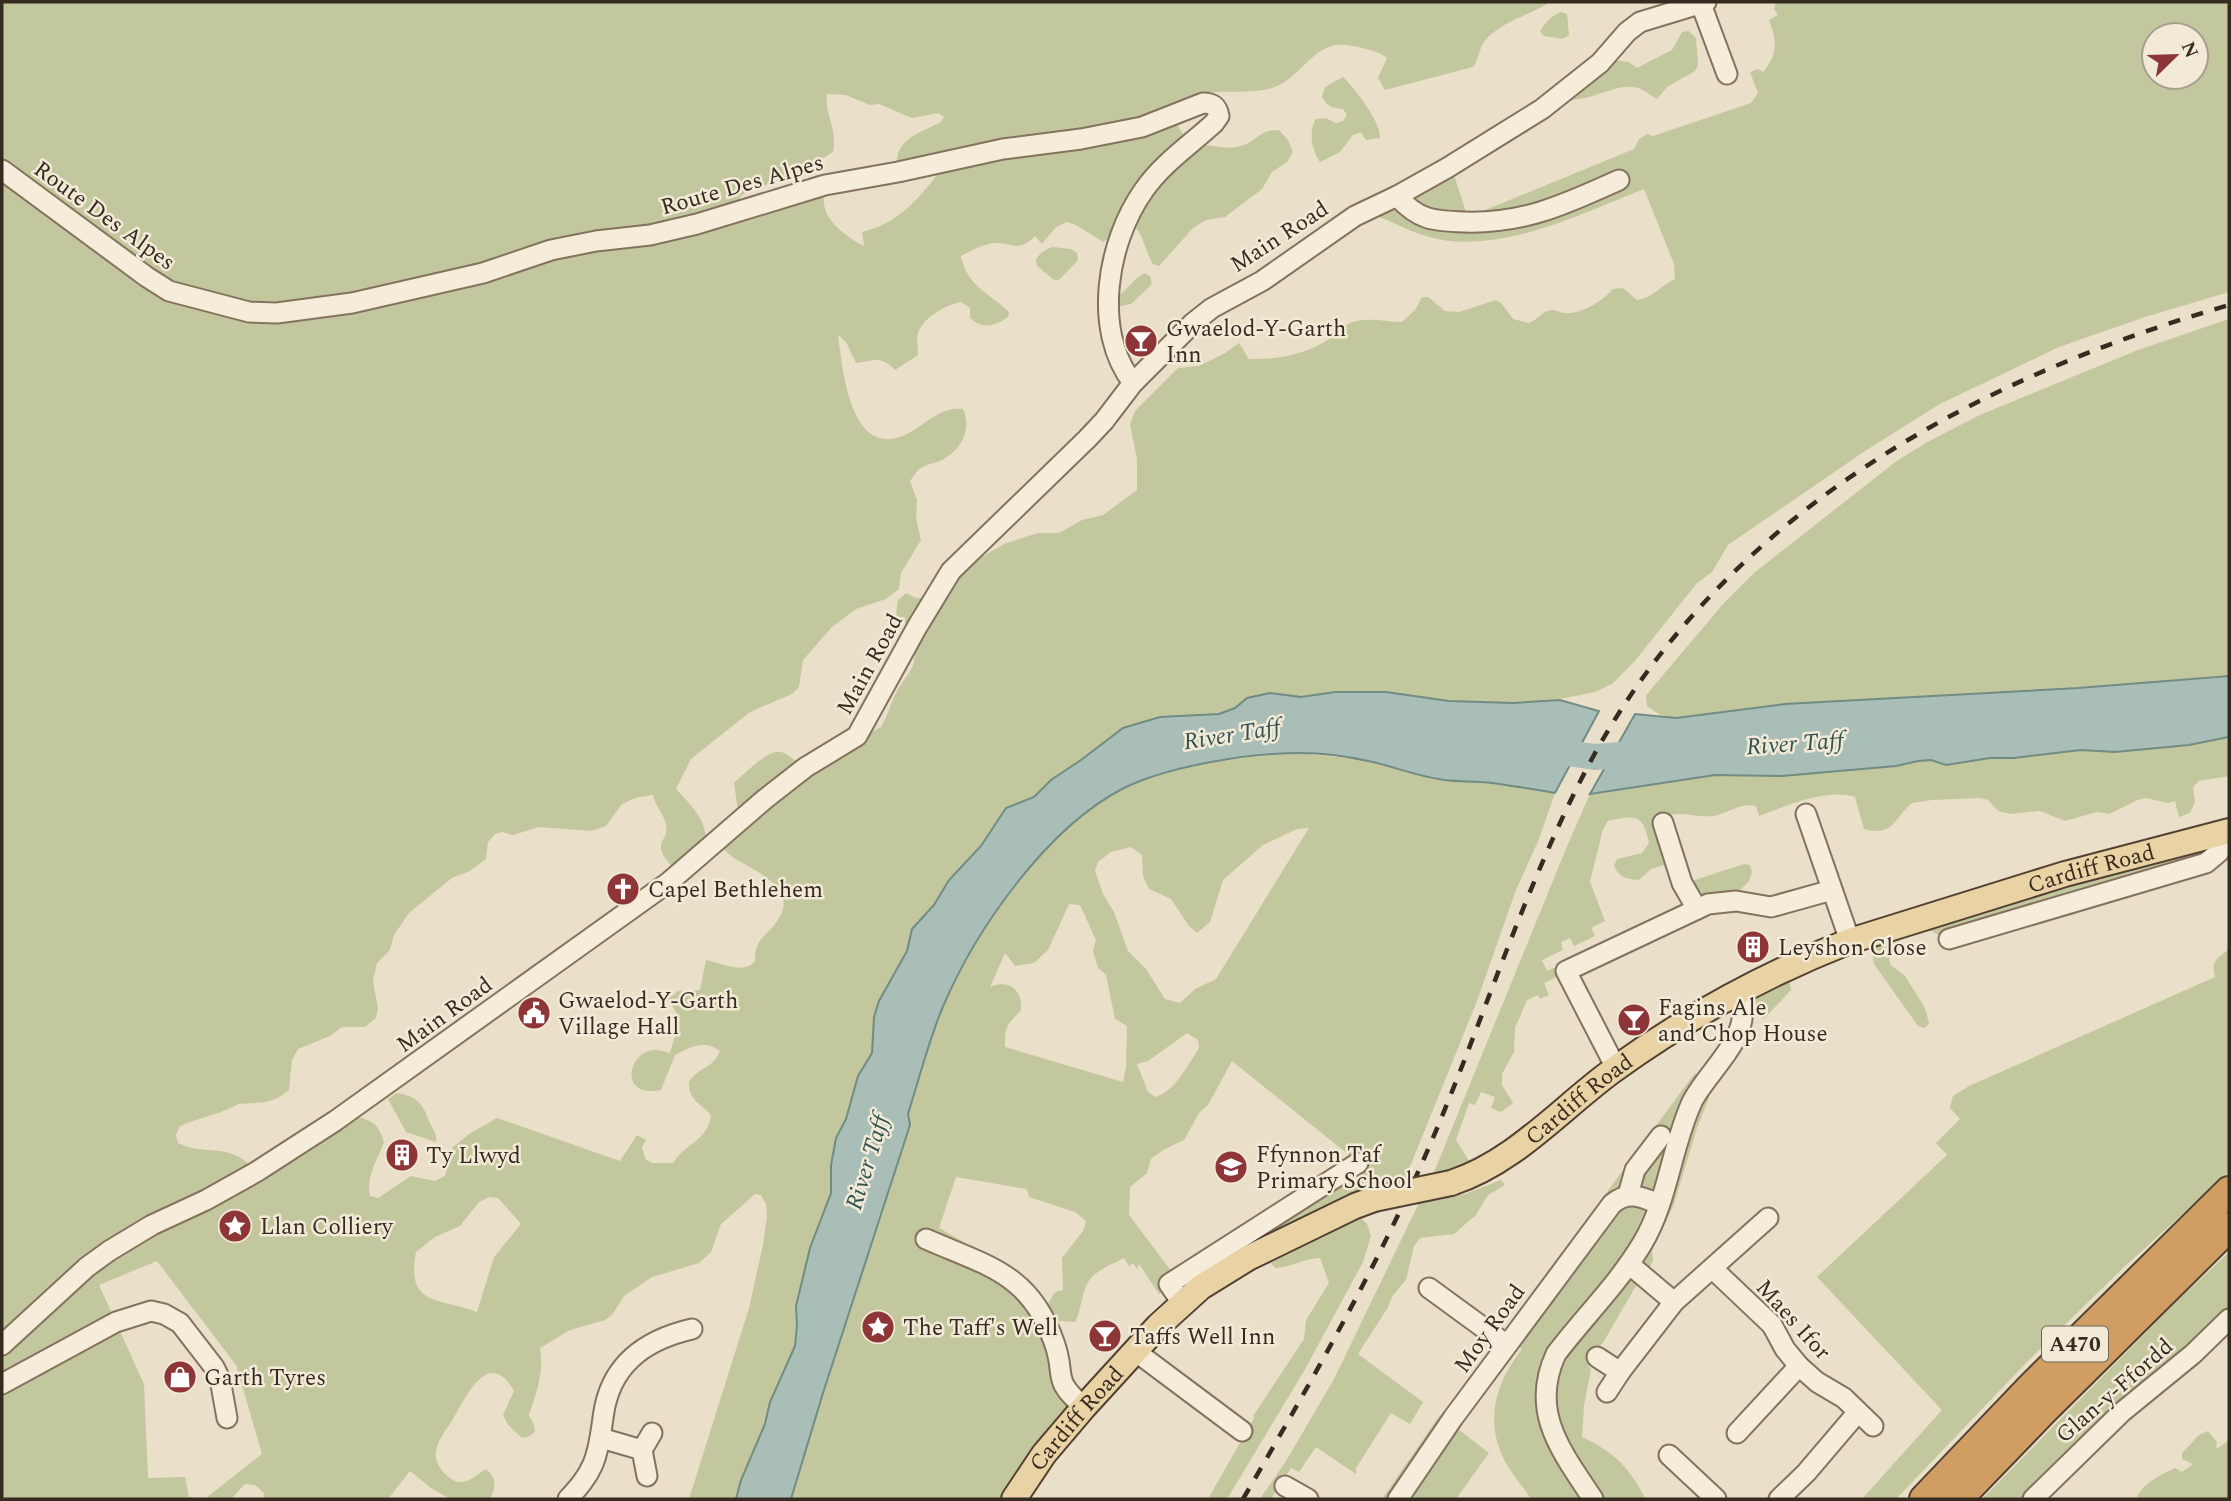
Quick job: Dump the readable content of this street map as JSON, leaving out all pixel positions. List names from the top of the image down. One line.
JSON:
{"streets":{"highway":["A470"],"main road":["Cardiff Road"],"street":["Route Des Alpes","Main Road","Maes Ifor","Moy Road","Glan-y-Ffordd"]},"crossings":[["Route Des Alpes","Main Road"]],"water":["River Taff"],"places":{"bar":["Gwaelod-Y-Garth Inn","Fagins Ale and Chop House","Taffs Well Inn"],"church":["Capel Bethlehem"],"building":["Leyshon Close","Ty Llwyd"],"public building":["Gwaelod-Y-Garth Village Hall"],"school or university":["Ffynnon Taf Primary School"],"place":["Llan Colliery","The Taff's Well"],"shop":["Garth Tyres"]},"north":"top right"}
